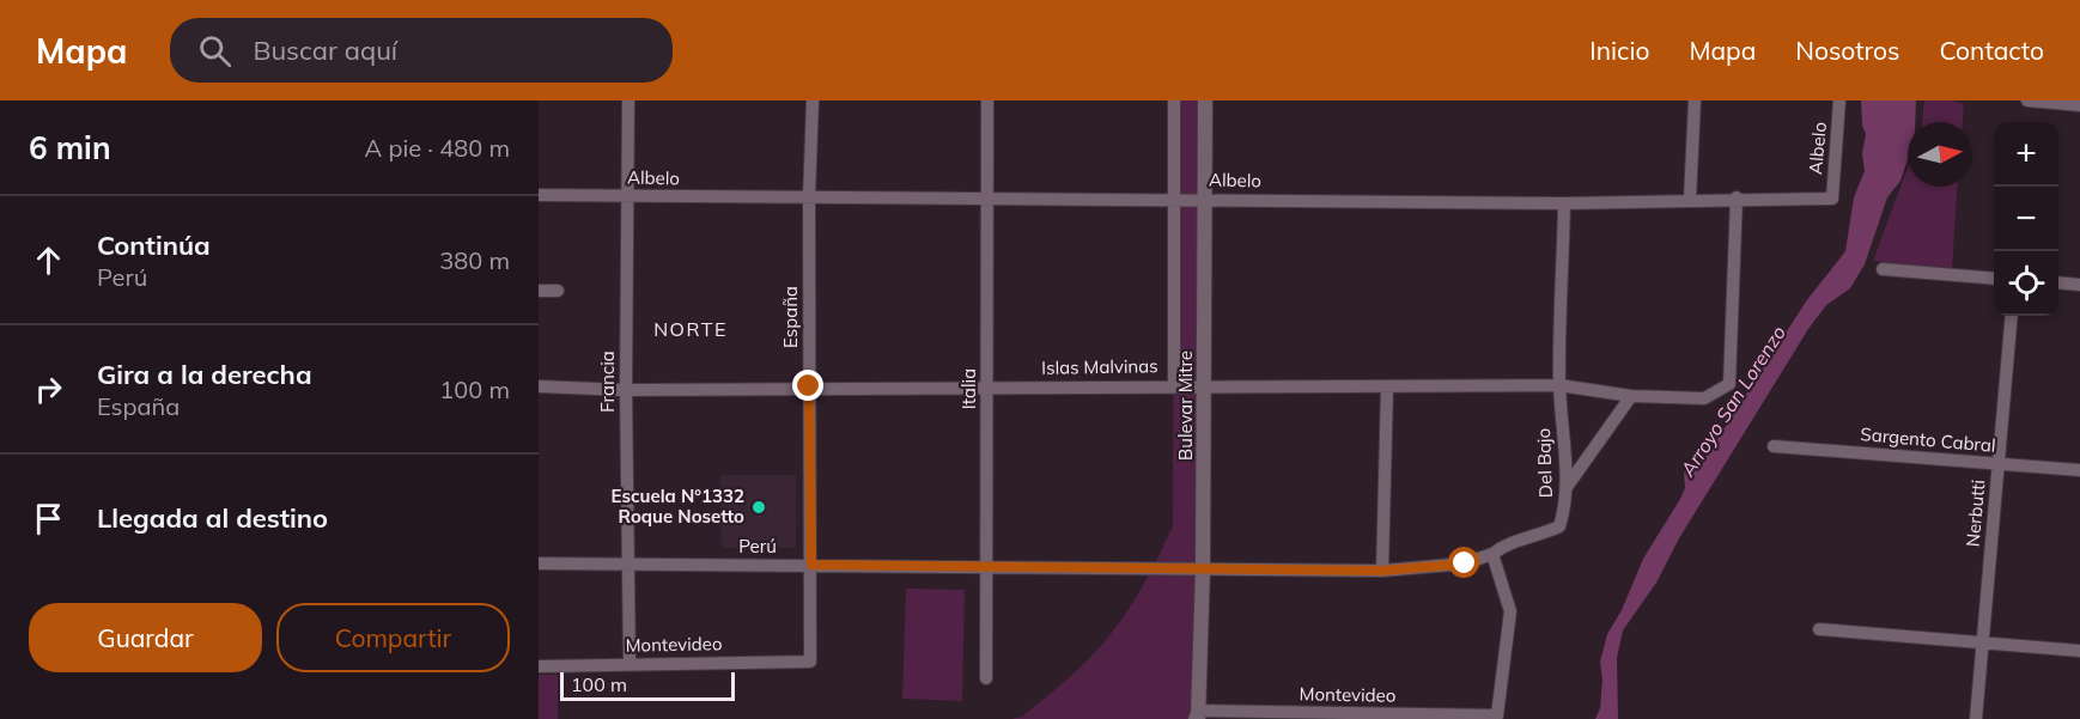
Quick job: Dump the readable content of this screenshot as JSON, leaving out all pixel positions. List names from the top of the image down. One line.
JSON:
{"streets":{"street":["Albelo","España","Islas Malvinas","Francia","Italia","Bulevar Mitre","Sargento Cabral","Del Bajo","Nerbutti","Perú","Montevideo"]},"crossings":[["Albelo","España"],["Albelo","Islas Malvinas"],["Albelo","Francia"],["Albelo","Italia"],["Albelo","Bulevar Mitre"],["Albelo","Del Bajo"],["España","Islas Malvinas"],["España","Perú"],["España","Montevideo"],["Islas Malvinas","Francia"],["Islas Malvinas","Italia"],["Islas Malvinas","Bulevar Mitre"],["Islas Malvinas","Del Bajo"],["Francia","Perú"],["Francia","Montevideo"],["Italia","Perú"],["Bulevar Mitre","Perú"],["Bulevar Mitre","Montevideo"],["Sargento Cabral","Nerbutti"],["Del Bajo","Perú"],["Del Bajo","Montevideo"],["Perú","Montevideo"]],"districts":["NORTE"],"water":["Arroyo San Lorenzo"],"places":["Escuela N°1332 Roque Nosetto"],"scale_bar":"100 m","north":"right","page":{"header":"Mapa","search":"Buscar aquí","nav":["Inicio","Mapa","Nosotros","Contacto"],"heading":["6 min","A pie · 480 m"],"map_buttons":["+","−"],"list":[["Continúa","Perú","380 m"],["Gira a la derecha","España","100 m"],"Llegada al destino"],"buttons":["Guardar","Compartir"],"scale":"100 m"}}
